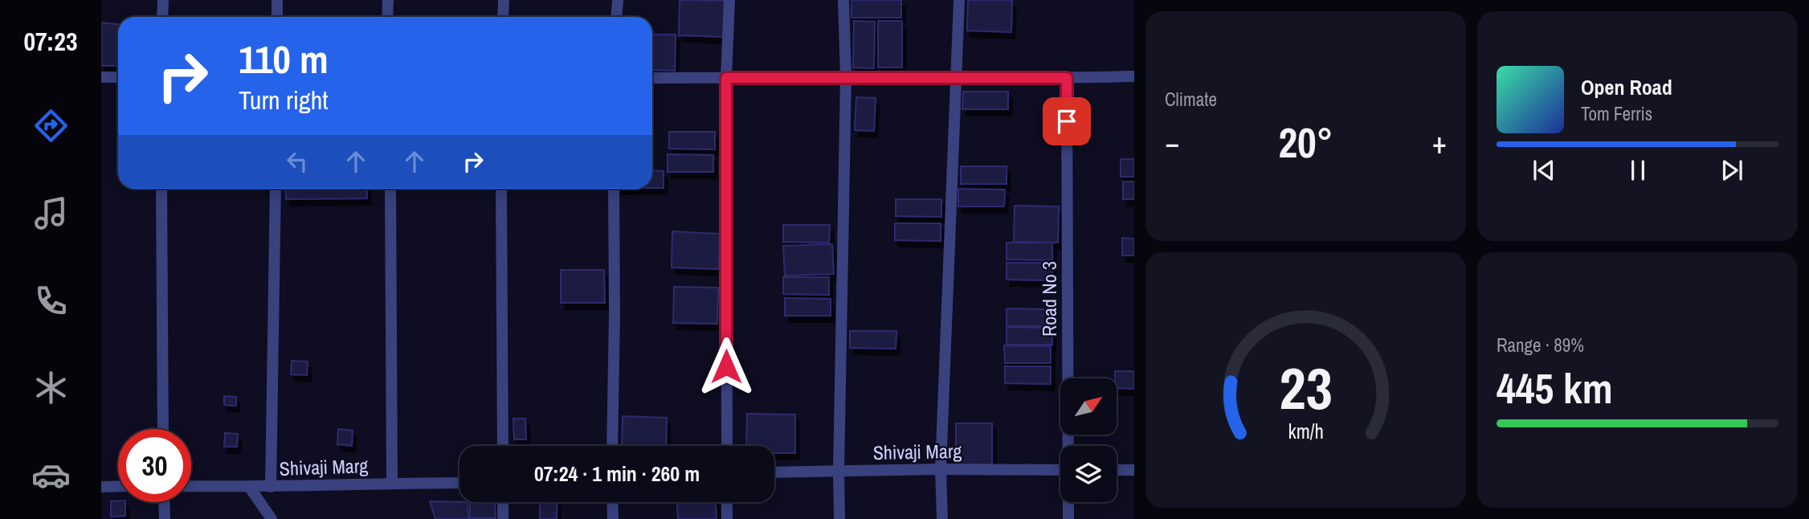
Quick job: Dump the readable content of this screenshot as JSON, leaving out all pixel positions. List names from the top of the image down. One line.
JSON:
{"streets":{"street":["Road No 3","Shivaji Marg"]},"north":"top right","page":{"tabs":"07:23","tile":["Climate",["Range · 89%","445 km"]],"turn":["110 m","Turn right"],"song":["Open Road","Tom Ferris"],"heat":["−","20°","+"],"limit":"30","trip":"07:24 · 1 min · 260 m","gauge":["23","km/h"]}}
